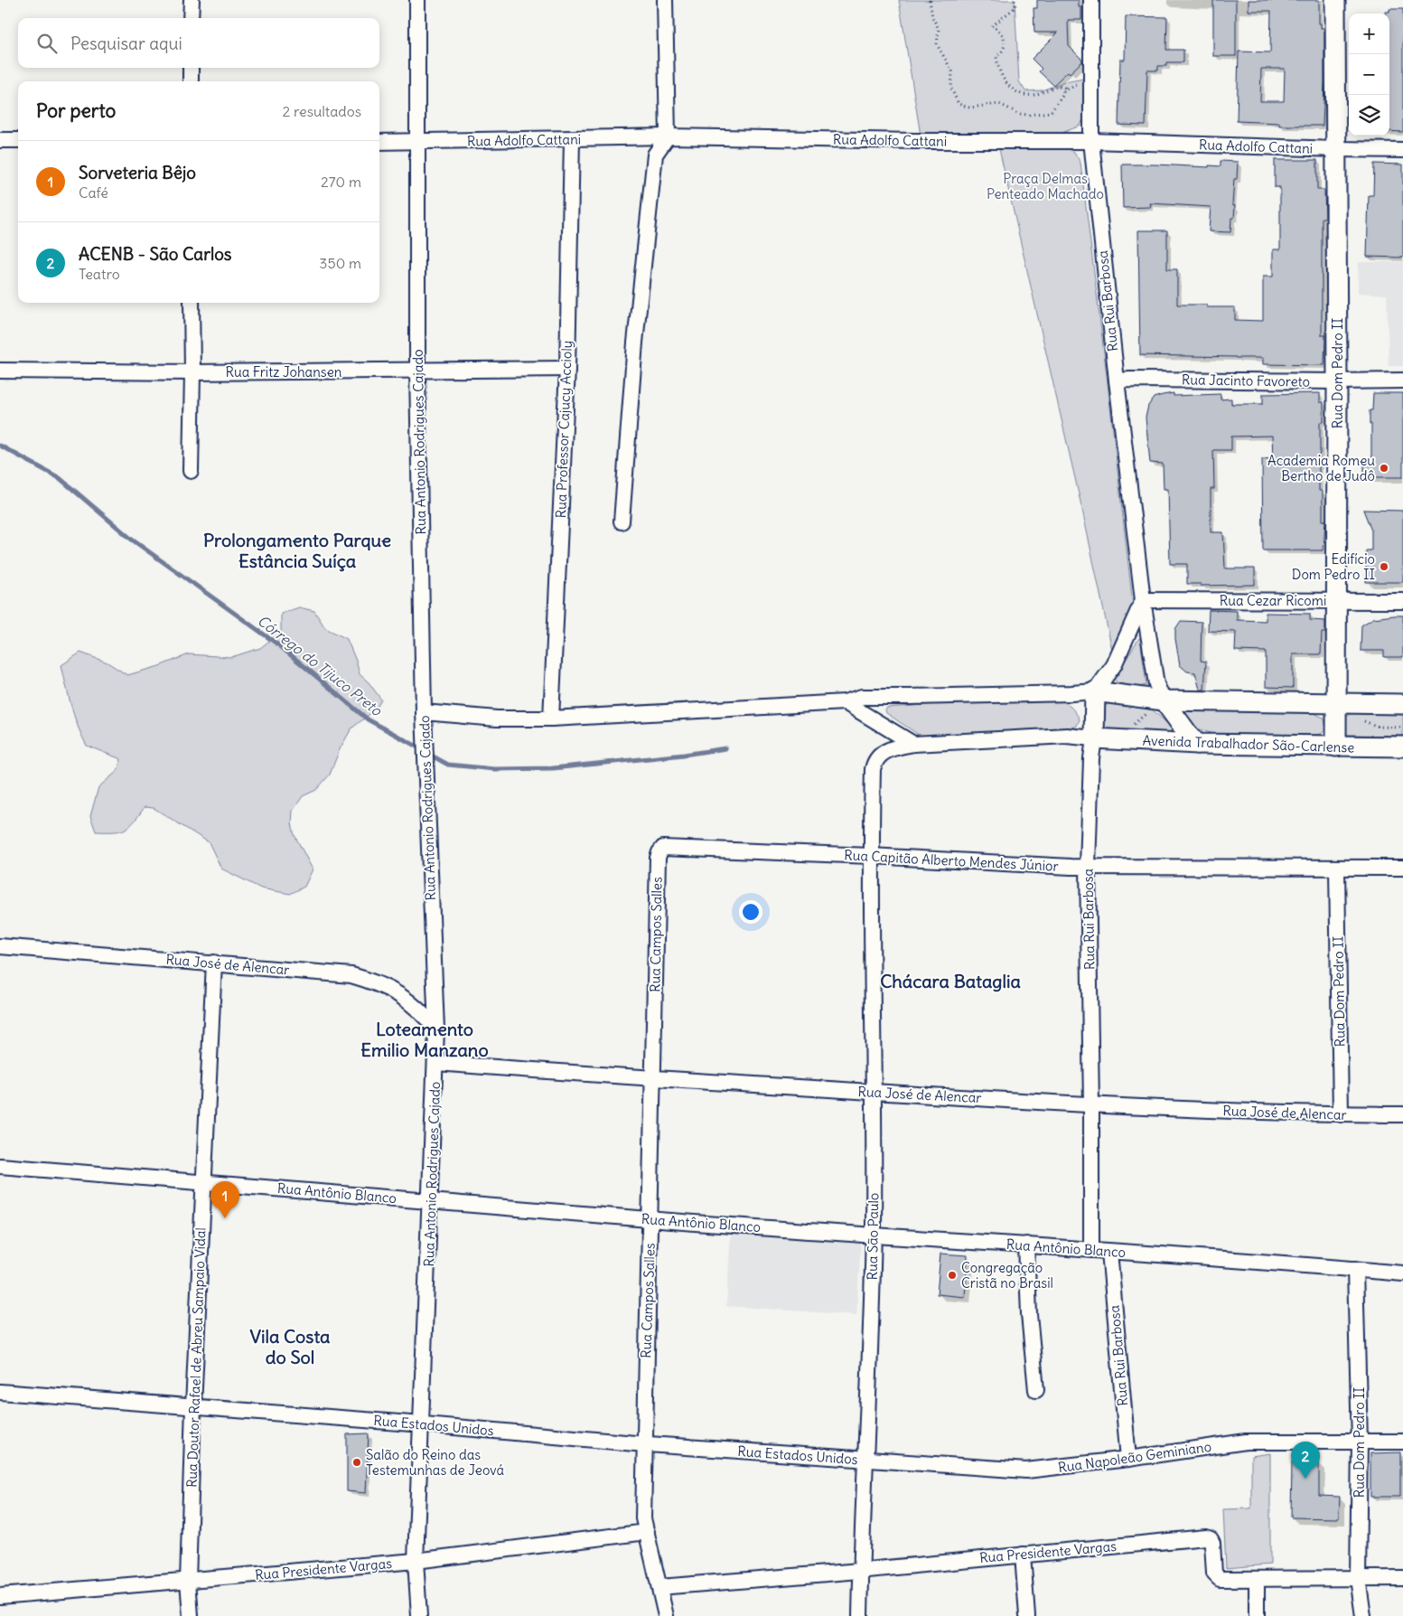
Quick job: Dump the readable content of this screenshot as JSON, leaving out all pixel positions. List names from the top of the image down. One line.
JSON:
{"streets":{"main road":["Rua Rui Barbosa","Rua Dom Pedro II","Avenida Trabalhador São-Carlense"],"street":["Rua Adolfo Cattani","Rua Fritz Johansen","Rua Jacinto Favoreto","Rua Professor Cajucy Accioly","Rua Antonio Rodrigues Cajado","Rua Cezar Ricomi","Rua Capitão Alberto Mendes Júnior","Rua Campos Salles","Rua José de Alencar","Rua Antônio Blanco","Rua São Paulo","Rua Doutor Rafael de Abreu Sampaio Vidal","Rua Estados Unidos","Rua Napoleão Geminiano","Rua Presidente Vargas"]},"crossings":[["Rua Adolfo Cattani","Rua Rui Barbosa"],["Rua Adolfo Cattani","Rua Dom Pedro II"],["Rua Adolfo Cattani","Rua Professor Cajucy Accioly"],["Rua Adolfo Cattani","Rua Antonio Rodrigues Cajado"],["Rua Rui Barbosa","Rua Jacinto Favoreto"],["Rua Rui Barbosa","Rua Cezar Ricomi"],["Rua Rui Barbosa","Avenida Trabalhador São-Carlense"],["Rua Rui Barbosa","Rua Capitão Alberto Mendes Júnior"],["Rua Rui Barbosa","Rua José de Alencar"],["Rua Rui Barbosa","Rua Antônio Blanco"],["Rua Rui Barbosa","Rua São Paulo"],["Rua Rui Barbosa","Rua Napoleão Geminiano"],["Rua Fritz Johansen","Rua Professor Cajucy Accioly"],["Rua Fritz Johansen","Rua Antonio Rodrigues Cajado"],["Rua Dom Pedro II","Rua Jacinto Favoreto"],["Rua Dom Pedro II","Rua Cezar Ricomi"],["Rua Dom Pedro II","Avenida Trabalhador São-Carlense"],["Rua Dom Pedro II","Rua Capitão Alberto Mendes Júnior"],["Rua Dom Pedro II","Rua José de Alencar"],["Rua Dom Pedro II","Rua Antônio Blanco"],["Rua Dom Pedro II","Rua Napoleão Geminiano"],["Rua Dom Pedro II","Rua Presidente Vargas"],["Rua Antonio Rodrigues Cajado","Rua José de Alencar"],["Rua Antonio Rodrigues Cajado","Rua Antônio Blanco"],["Rua Antonio Rodrigues Cajado","Rua Estados Unidos"],["Rua Antonio Rodrigues Cajado","Rua Presidente Vargas"],["Avenida Trabalhador São-Carlense","Rua São Paulo"],["Rua Capitão Alberto Mendes Júnior","Rua Campos Salles"],["Rua Capitão Alberto Mendes Júnior","Rua São Paulo"],["Rua Campos Salles","Rua José de Alencar"],["Rua Campos Salles","Rua Antônio Blanco"],["Rua Campos Salles","Rua Estados Unidos"],["Rua Campos Salles","Rua Presidente Vargas"],["Rua José de Alencar","Rua São Paulo"],["Rua José de Alencar","Rua Doutor Rafael de Abreu Sampaio Vidal"],["Rua Antônio Blanco","Rua São Paulo"],["Rua Antônio Blanco","Rua Doutor Rafael de Abreu Sampaio Vidal"],["Rua São Paulo","Rua Estados Unidos"],["Rua São Paulo","Rua Napoleão Geminiano"],["Rua São Paulo","Rua Presidente Vargas"],["Rua Doutor Rafael de Abreu Sampaio Vidal","Rua Estados Unidos"],["Rua Doutor Rafael de Abreu Sampaio Vidal","Rua Presidente Vargas"],["Rua Estados Unidos","Rua Napoleão Geminiano"]],"districts":["Prolongamento Parque Estância Suíça","Chácara Bataglia","Loteamento Emilio Manzano","Vila Costa do Sol"],"water":["Córrego do Tijuco Preto"],"parks":["Praça Delmas Penteado Machado"],"places":["Academia Romeu Bertho de Judô","Edifício Dom Pedro II","Congregação Cristã no Brasil","Salão do Reino das Testemunhas de Jeová"],"page":{"map_buttons":["+","−"],"search":"Pesquisar aqui","heading":["Por perto","2 resultados"],"list":[{"mark":"1","name":"Sorveteria Bêjo","note":"Café","value":"270 m"},{"mark":"2","name":"ACENB - São Carlos","note":"Teatro","value":"350 m"}],"pins":["1","2"]}}
